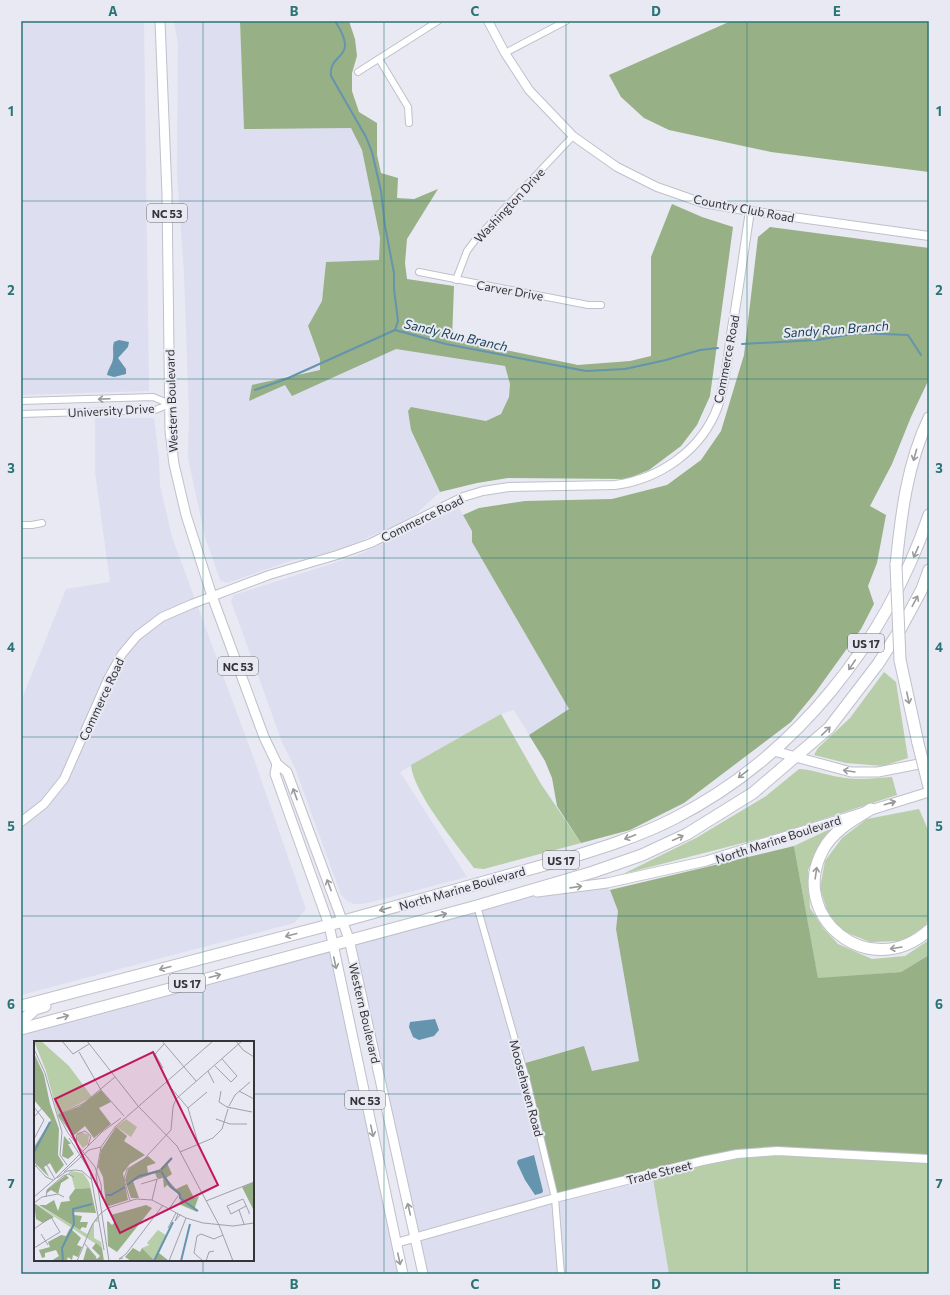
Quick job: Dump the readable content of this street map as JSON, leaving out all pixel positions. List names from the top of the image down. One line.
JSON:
{"streets":{"highway":["US 17","North Marine Boulevard"],"main road":["NC 53","Western Boulevard"],"street":["Washington Drive","Country Club Road","Carver Drive","Commerce Road","University Drive","Moosehaven Road","Trade Street"]},"crossings":[["Washington Drive","Country Club Road"],["Washington Drive","Carver Drive"],["Country Club Road","Commerce Road"],["Commerce Road","Western Boulevard"],["Western Boulevard","University Drive"],["Western Boulevard","North Marine Boulevard"],["Western Boulevard","Trade Street"],["US 17","North Marine Boulevard"],["North Marine Boulevard","Moosehaven Road"],["Moosehaven Road","Trade Street"]],"water":["Sandy Run Branch"],"grid":{"columns":["A","B","C","D","E"],"rows":["1","2","3","4","5","6","7"]}}
